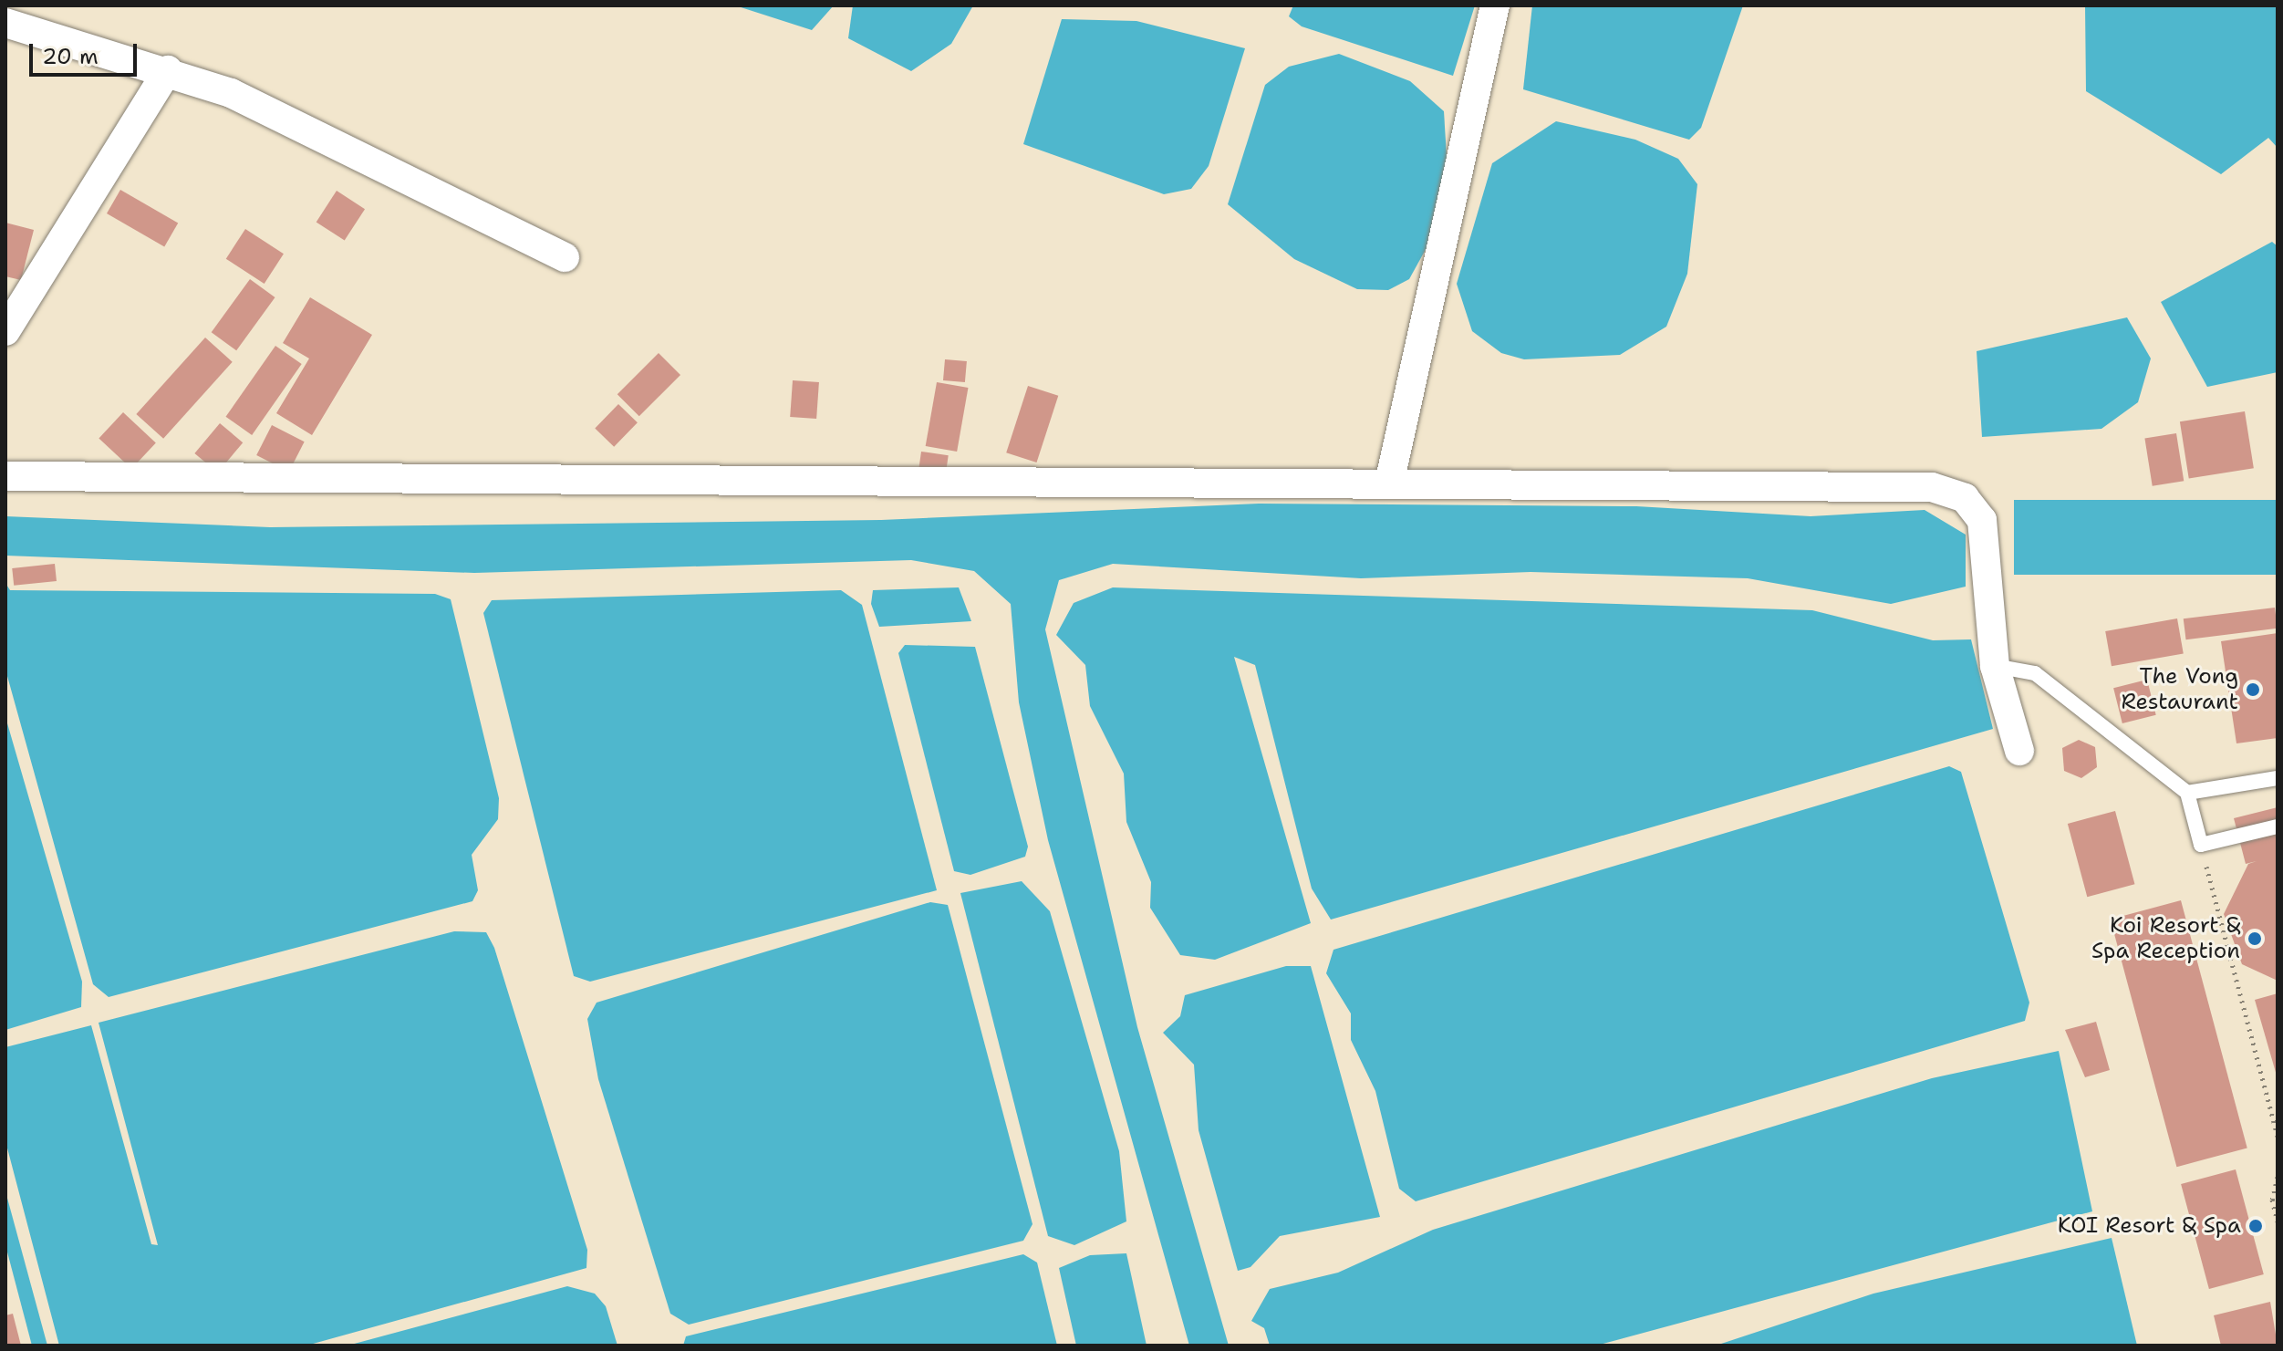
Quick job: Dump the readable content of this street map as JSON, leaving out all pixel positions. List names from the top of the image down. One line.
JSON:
{"places":["The Vong Restaurant","Koi Resort & Spa Reception","KOI Resort & Spa"],"scale_bar":"20 m"}
